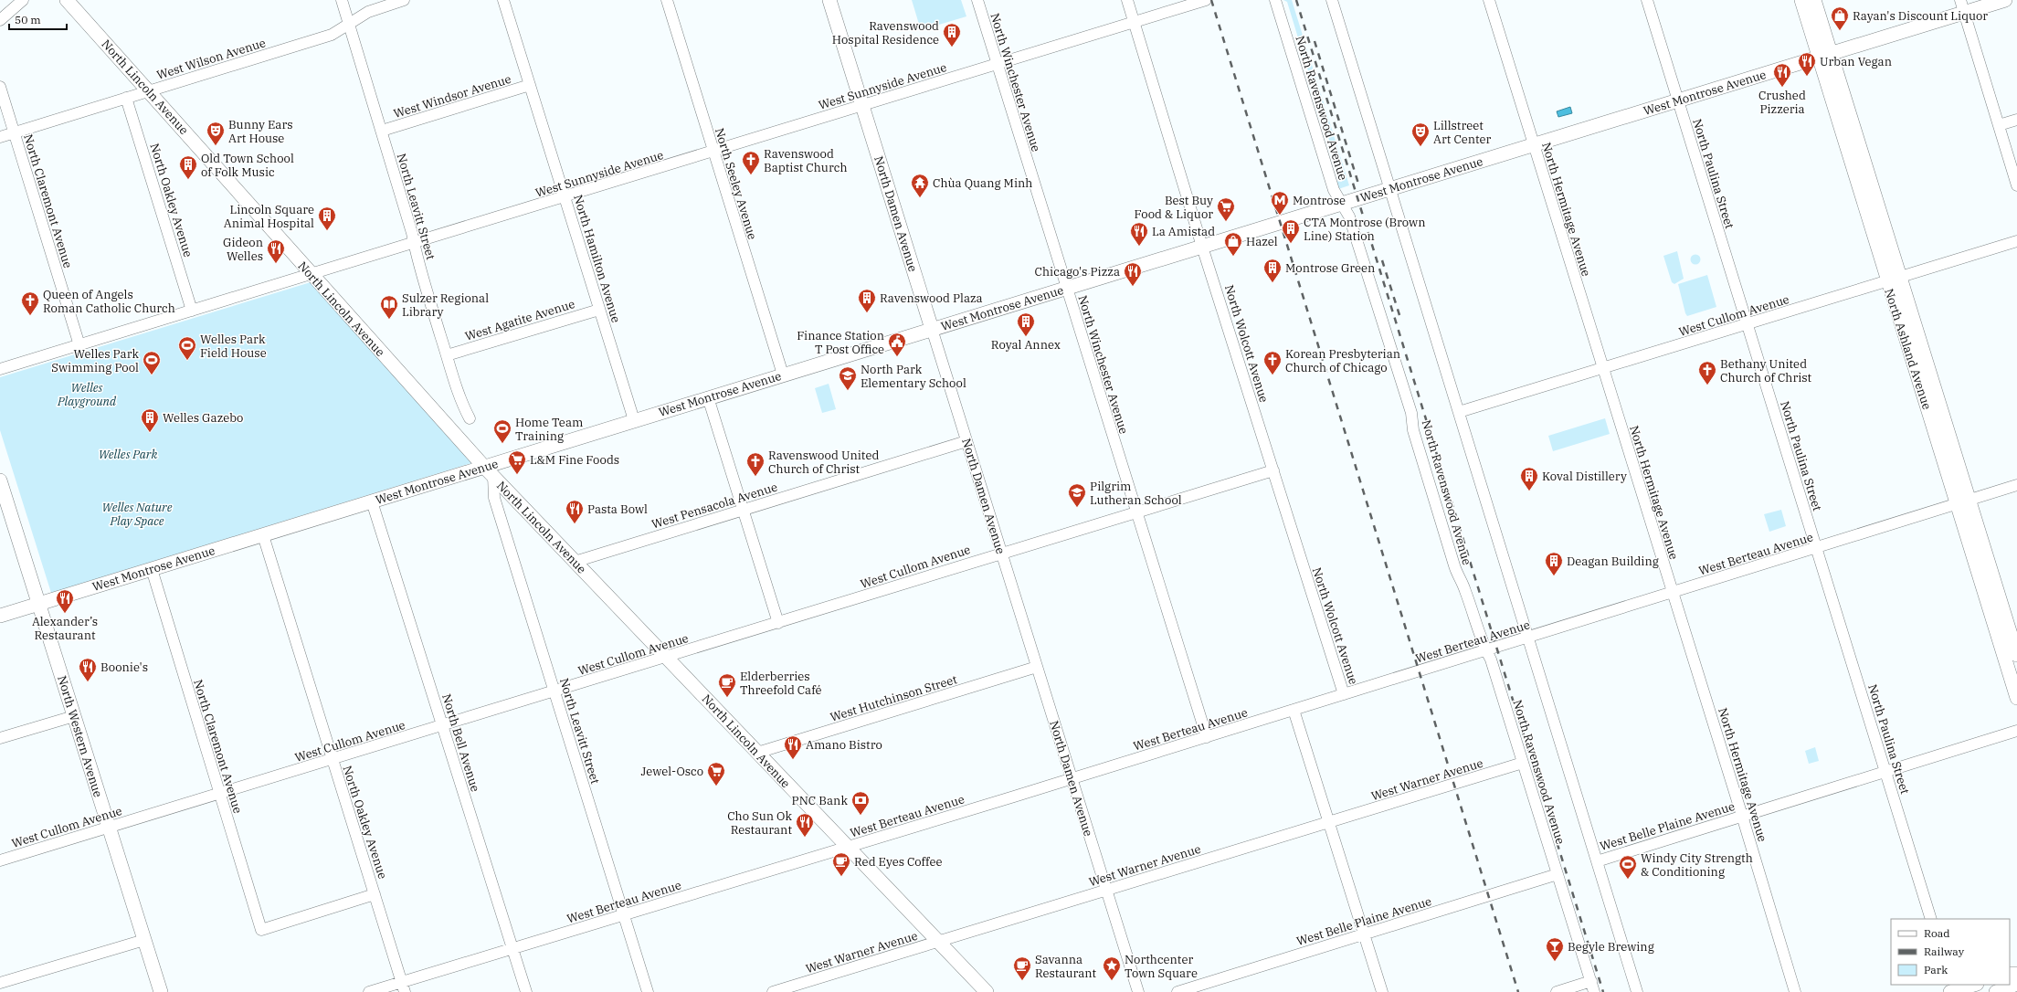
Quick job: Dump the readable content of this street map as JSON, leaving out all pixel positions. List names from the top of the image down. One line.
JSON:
{"streets":{"main road":["North Lincoln Avenue","West Montrose Avenue","North Damen Avenue","North Ashland Avenue","North Western Avenue"],"street":["West Wilson Avenue","North Winchester Avenue","West Sunnyside Avenue","West Windsor Avenue","North Ravenswood Avenue","North Paulina Street","North Seeley Avenue","North Oakley Avenue","North Claremont Avenue","North Leavitt Street","North Hermitage Avenue","North Hamilton Avenue","West Cullom Avenue","West Agatite Avenue","North Wolcott Avenue","West Pensacola Avenue","West Berteau Avenue","West Hutchinson Street","North Bell Avenue","West Warner Avenue","West Belle Plaine Avenue"]},"crossings":[["West Wilson Avenue","North Lincoln Avenue"],["West Wilson Avenue","North Oakley Avenue"],["West Wilson Avenue","North Claremont Avenue"],["West Wilson Avenue","North Leavitt Street"],["North Winchester Avenue","West Sunnyside Avenue"],["North Winchester Avenue","West Montrose Avenue"],["North Winchester Avenue","West Cullom Avenue"],["North Winchester Avenue","West Berteau Avenue"],["West Sunnyside Avenue","North Lincoln Avenue"],["West Sunnyside Avenue","North Seeley Avenue"],["West Sunnyside Avenue","North Oakley Avenue"],["West Sunnyside Avenue","North Claremont Avenue"],["West Sunnyside Avenue","North Leavitt Street"],["West Sunnyside Avenue","North Damen Avenue"],["West Sunnyside Avenue","North Hamilton Avenue"],["West Sunnyside Avenue","North Wolcott Avenue"],["North Lincoln Avenue","West Montrose Avenue"],["North Lincoln Avenue","North Leavitt Street"],["North Lincoln Avenue","West Cullom Avenue"],["North Lincoln Avenue","West Pensacola Avenue"],["North Lincoln Avenue","West Berteau Avenue"],["North Lincoln Avenue","West Hutchinson Street"],["North Lincoln Avenue","West Warner Avenue"],["West Montrose Avenue","North Ravenswood Avenue"],["West Montrose Avenue","North Paulina Street"],["West Montrose Avenue","North Seeley Avenue"],["West Montrose Avenue","North Oakley Avenue"],["West Montrose Avenue","North Claremont Avenue"],["West Montrose Avenue","North Leavitt Street"],["West Montrose Avenue","North Hermitage Avenue"],["West Montrose Avenue","North Damen Avenue"],["West Montrose Avenue","North Hamilton Avenue"],["West Montrose Avenue","North Wolcott Avenue"],["West Montrose Avenue","North Ashland Avenue"],["West Montrose Avenue","North Western Avenue"],["West Montrose Avenue","North Bell Avenue"],["West Windsor Avenue","North Leavitt Street"],["West Windsor Avenue","North Hamilton Avenue"],["North Ravenswood Avenue","West Berteau Avenue"],["North Ravenswood Avenue","West Warner Avenue"],["North Ravenswood Avenue","West Belle Plaine Avenue"],["North Paulina Street","West Cullom Avenue"],["North Paulina Street","West Berteau Avenue"],["North Paulina Street","West Belle Plaine Avenue"],["North Oakley Avenue","North Claremont Avenue"],["North Oakley Avenue","West Cullom Avenue"],["North Oakley Avenue","West Berteau Avenue"],["North Claremont Avenue","West Cullom Avenue"],["North Leavitt Street","West Cullom Avenue"],["North Leavitt Street","West Agatite Avenue"],["North Leavitt Street","West Berteau Avenue"],["North Hermitage Avenue","West Cullom Avenue"],["North Hermitage Avenue","West Berteau Avenue"],["North Hermitage Avenue","West Belle Plaine Avenue"],["North Damen Avenue","West Cullom Avenue"],["North Damen Avenue","West Pensacola Avenue"],["North Damen Avenue","West Berteau Avenue"],["North Damen Avenue","West Hutchinson Street"],["North Damen Avenue","West Warner Avenue"],["North Hamilton Avenue","West Agatite Avenue"],["West Cullom Avenue","North Wolcott Avenue"],["West Cullom Avenue","North Ashland Avenue"],["West Cullom Avenue","North Western Avenue"],["West Cullom Avenue","North Bell Avenue"],["North Wolcott Avenue","West Berteau Avenue"],["North Ashland Avenue","West Berteau Avenue"],["West Berteau Avenue","North Bell Avenue"]],"parks":["Welles Playground","Welles Park","Welles Nature Play Space"],"places":{"shop":["Rayan's Discount Liquor","Hazel"],"building":["Ravenswood Hospital Residence","Old Town School of Folk Music","Lincoln Square Animal Hospital","CTA Montrose (Brown Line) Station","Montrose Green","Ravenswood Plaza","Royal Annex","Welles Gazebo","Koval Distillery","Deagan Building"],"restaurant":["Urban Vegan","Crushed Pizzeria","La Amistad","Gideon Welles","Chicago's Pizza","Pasta Bowl","Alexander’s Restaurant","Boonie's","Amano Bistro","Cho Sun Ok Restaurant"],"theatre":["Bunny Ears Art House","Lillstreet Art Center"],"church":["Ravenswood Baptist Church","Queen of Angels Roman Catholic Church","Korean Presbyterian Church of Chicago","Bethany United Church of Christ","Ravenswood United Church of Christ"],"temple":["Chùa Quang Minh"],"metro station":["Montrose"],"supermarket":["Best Buy Food & Liquor","L&M Fine Foods","Jewel-Osco"],"library":["Sulzer Regional Library"],"public building":["Finance Station T Post Office"],"sports":["Welles Park Field House","Welles Park Swimming Pool","Home Team Training","Windy City Strength & Conditioning"],"school or university":["North Park Elementary School","Pilgrim Lutheran School"],"cafe":["Elderberries Threefold Café","Red Eyes Coffee","Savanna Restaurant"],"bank":["PNC Bank"],"bar":["Begyle Brewing"],"place":["Northcenter Town Square"]},"legend":["Road","Railway","Park"],"scale_bar":"50 m"}
